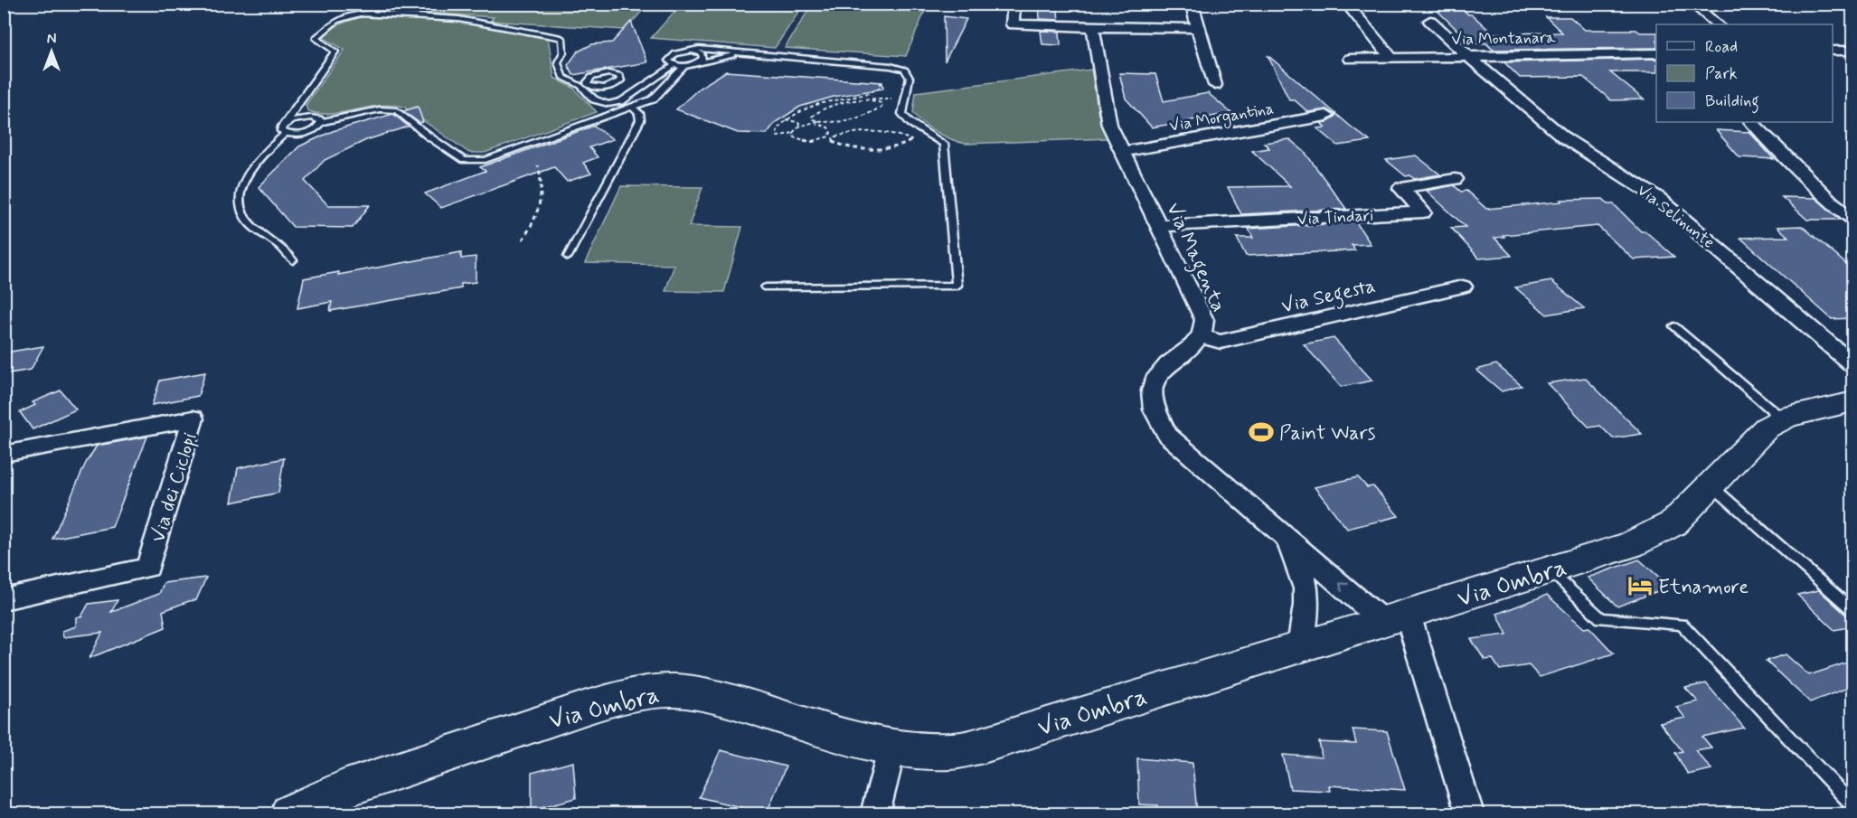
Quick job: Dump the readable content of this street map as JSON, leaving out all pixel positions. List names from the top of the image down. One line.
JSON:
{"streets":{"main road":["Via Ombra"],"street":["Via Montanara","Via Morgantina","Via Selinunte","Via Tindari","Via Magenta","Via Segesta","Via dei Ciclopi"]},"crossings":[["Via Montanara","Via Selinunte"],["Via Morgantina","Via Magenta"],["Via Tindari","Via Magenta"],["Via Magenta","Via Segesta"],["Via Magenta","Via Ombra"]],"places":{"sports":["Paint Wars"],"hotel":["Etnamore"]},"legend":["Road","Park","Building"],"north":"top"}
